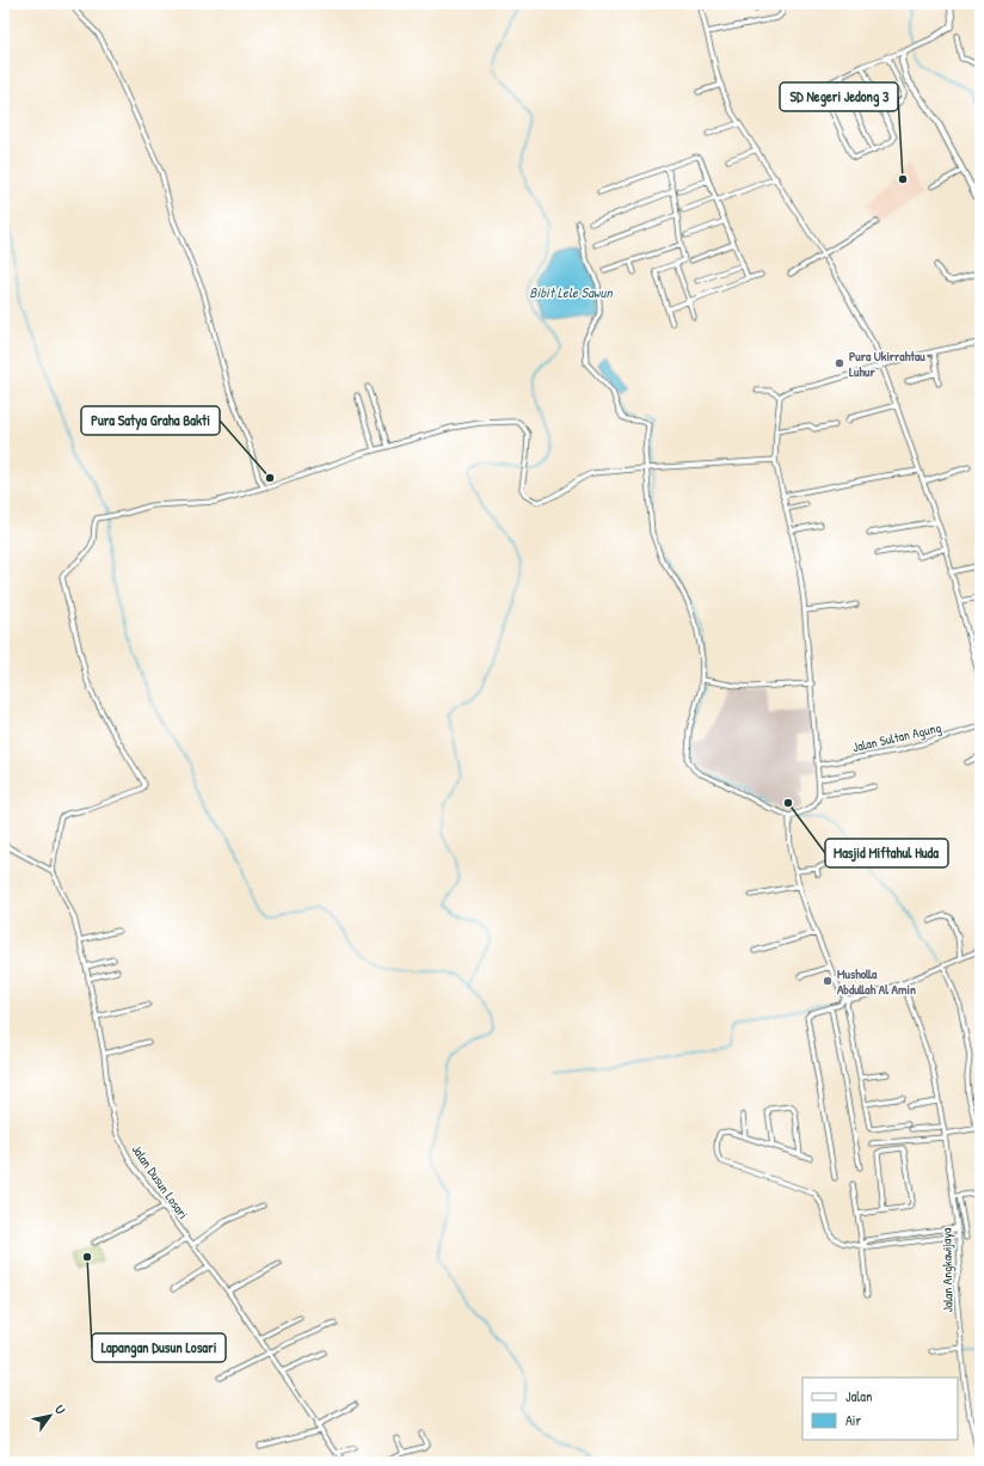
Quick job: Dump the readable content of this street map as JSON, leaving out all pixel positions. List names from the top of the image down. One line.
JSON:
{"streets":{"street":["Jalan Sultan Agung","Jalan Dusun Losari","Jalan Angkawijaya"]},"water":["Bibit Lele Sawun"],"places":["SD Negeri Jedong 3","Pura Ukirrahtau Luhur","Pura Satya Graha Bakti","Masjid Miftahul Huda","Musholla Abdullah Al Amin","Lapangan Dusun Losari"],"legend":["Jalan","Air"],"north":"top right"}
